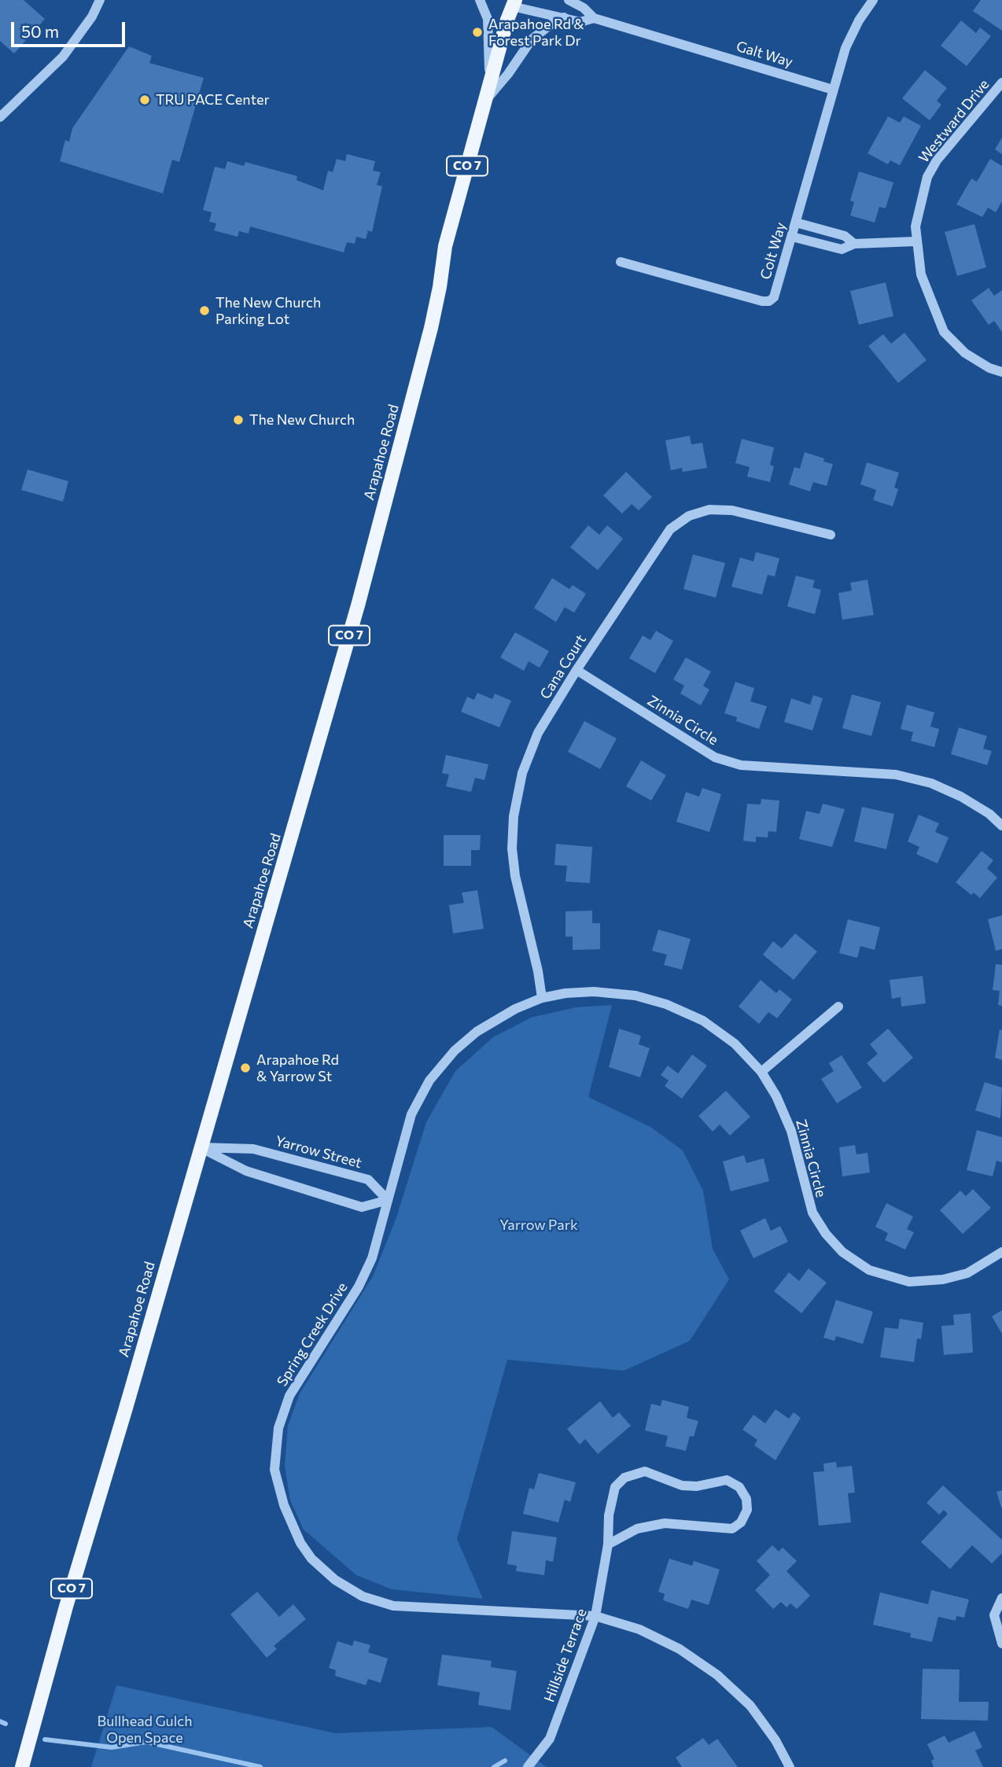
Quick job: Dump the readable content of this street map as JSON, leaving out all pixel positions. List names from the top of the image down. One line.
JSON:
{"streets":{"main road":["CO 7","Arapahoe Road"],"street":["Galt Way","Westward Drive","Colt Way","Cana Court","Zinnia Circle","Yarrow Street","Spring Creek Drive","Hillside Terrace"]},"crossings":[["Galt Way","Colt Way"],["Galt Way","Arapahoe Road"],["Arapahoe Road","Yarrow Street"],["Cana Court","Zinnia Circle"],["Cana Court","Spring Creek Drive"],["Zinnia Circle","Spring Creek Drive"],["Yarrow Street","Spring Creek Drive"],["Spring Creek Drive","Hillside Terrace"]],"parks":["Yarrow Park","Bullhead Gulch Open Space"],"places":["Arapahoe Rd & Forest Park Dr","TRU PACE Center","The New Church Parking Lot","The New Church","Arapahoe Rd & Yarrow St"],"scale_bar":"50 m"}
